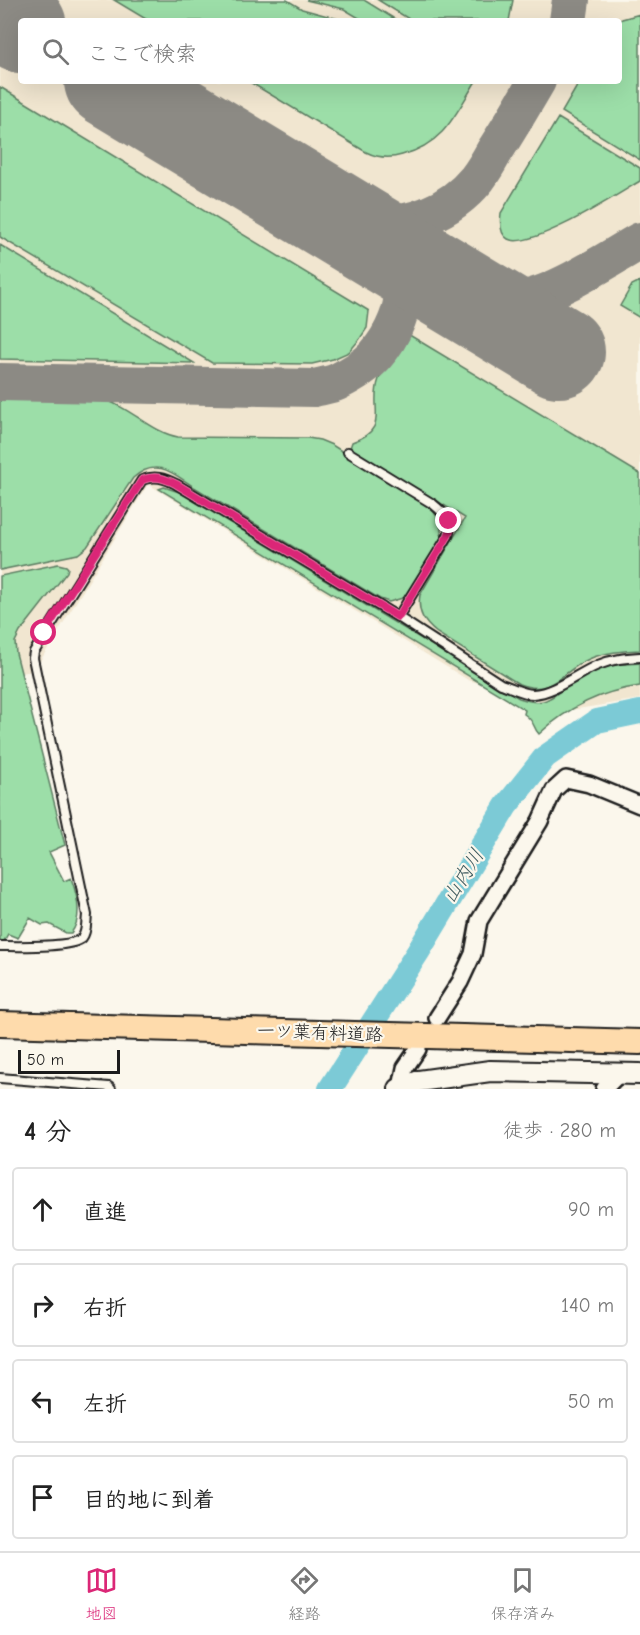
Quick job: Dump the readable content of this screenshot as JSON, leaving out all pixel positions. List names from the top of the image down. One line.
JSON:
{"streets":{"main road":["一ツ葉有料道路"]},"water":["山内川"],"scale_bar":"50 m","page":{"search":"ここで検索","scale":"50 m","heading":["4 分","徒歩 · 280 m"],"list":[["直進","90 m"],["右折","140 m"],["左折","50 m"],"目的地に到着"],"nav":["地図","経路","保存済み"]}}
